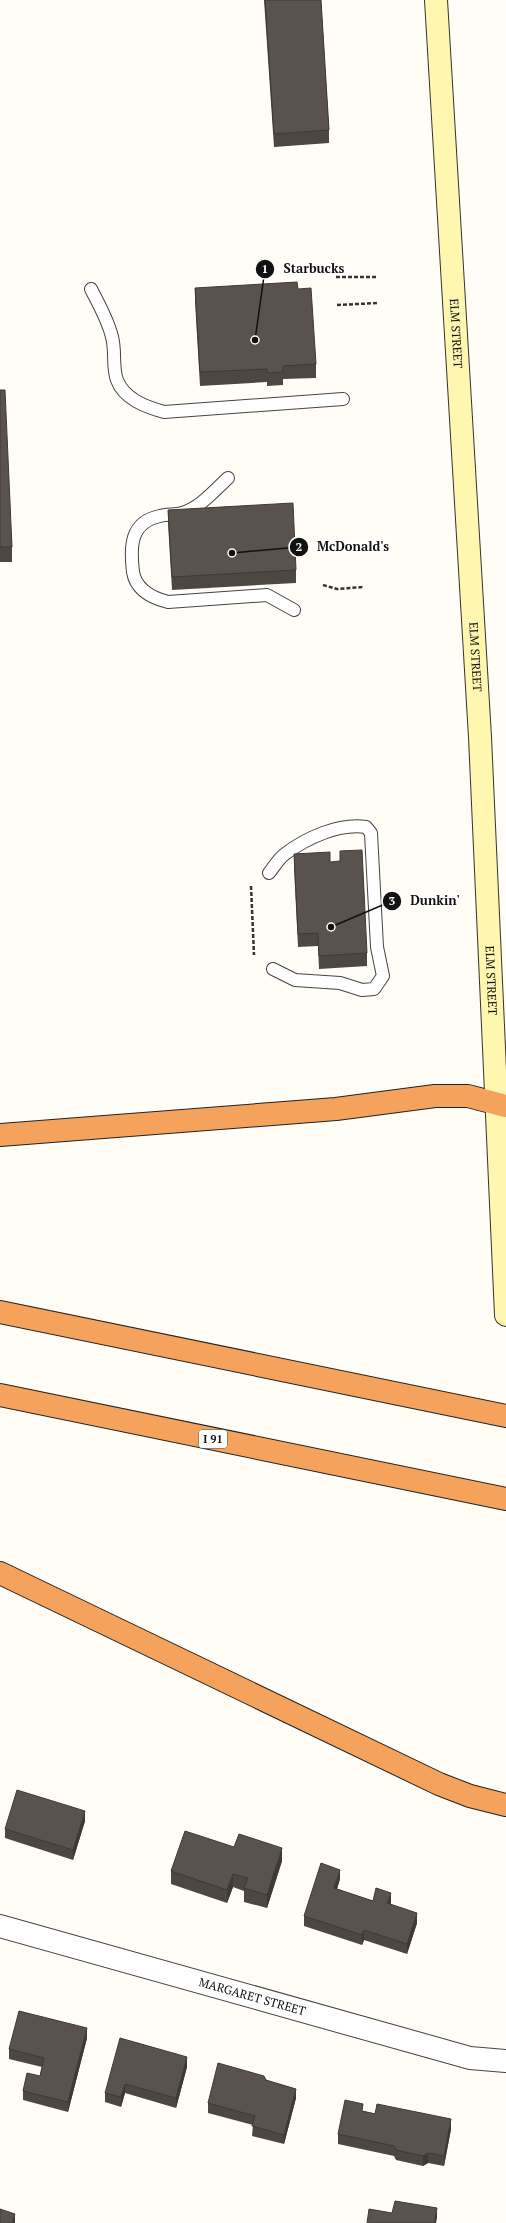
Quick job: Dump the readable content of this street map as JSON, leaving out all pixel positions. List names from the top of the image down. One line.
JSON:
{"streets":{"highway":["I 91"],"main road":["ELM STREET"],"street":["MARGARET STREET"]},"places":["Starbucks","McDonald's","Dunkin'"]}
